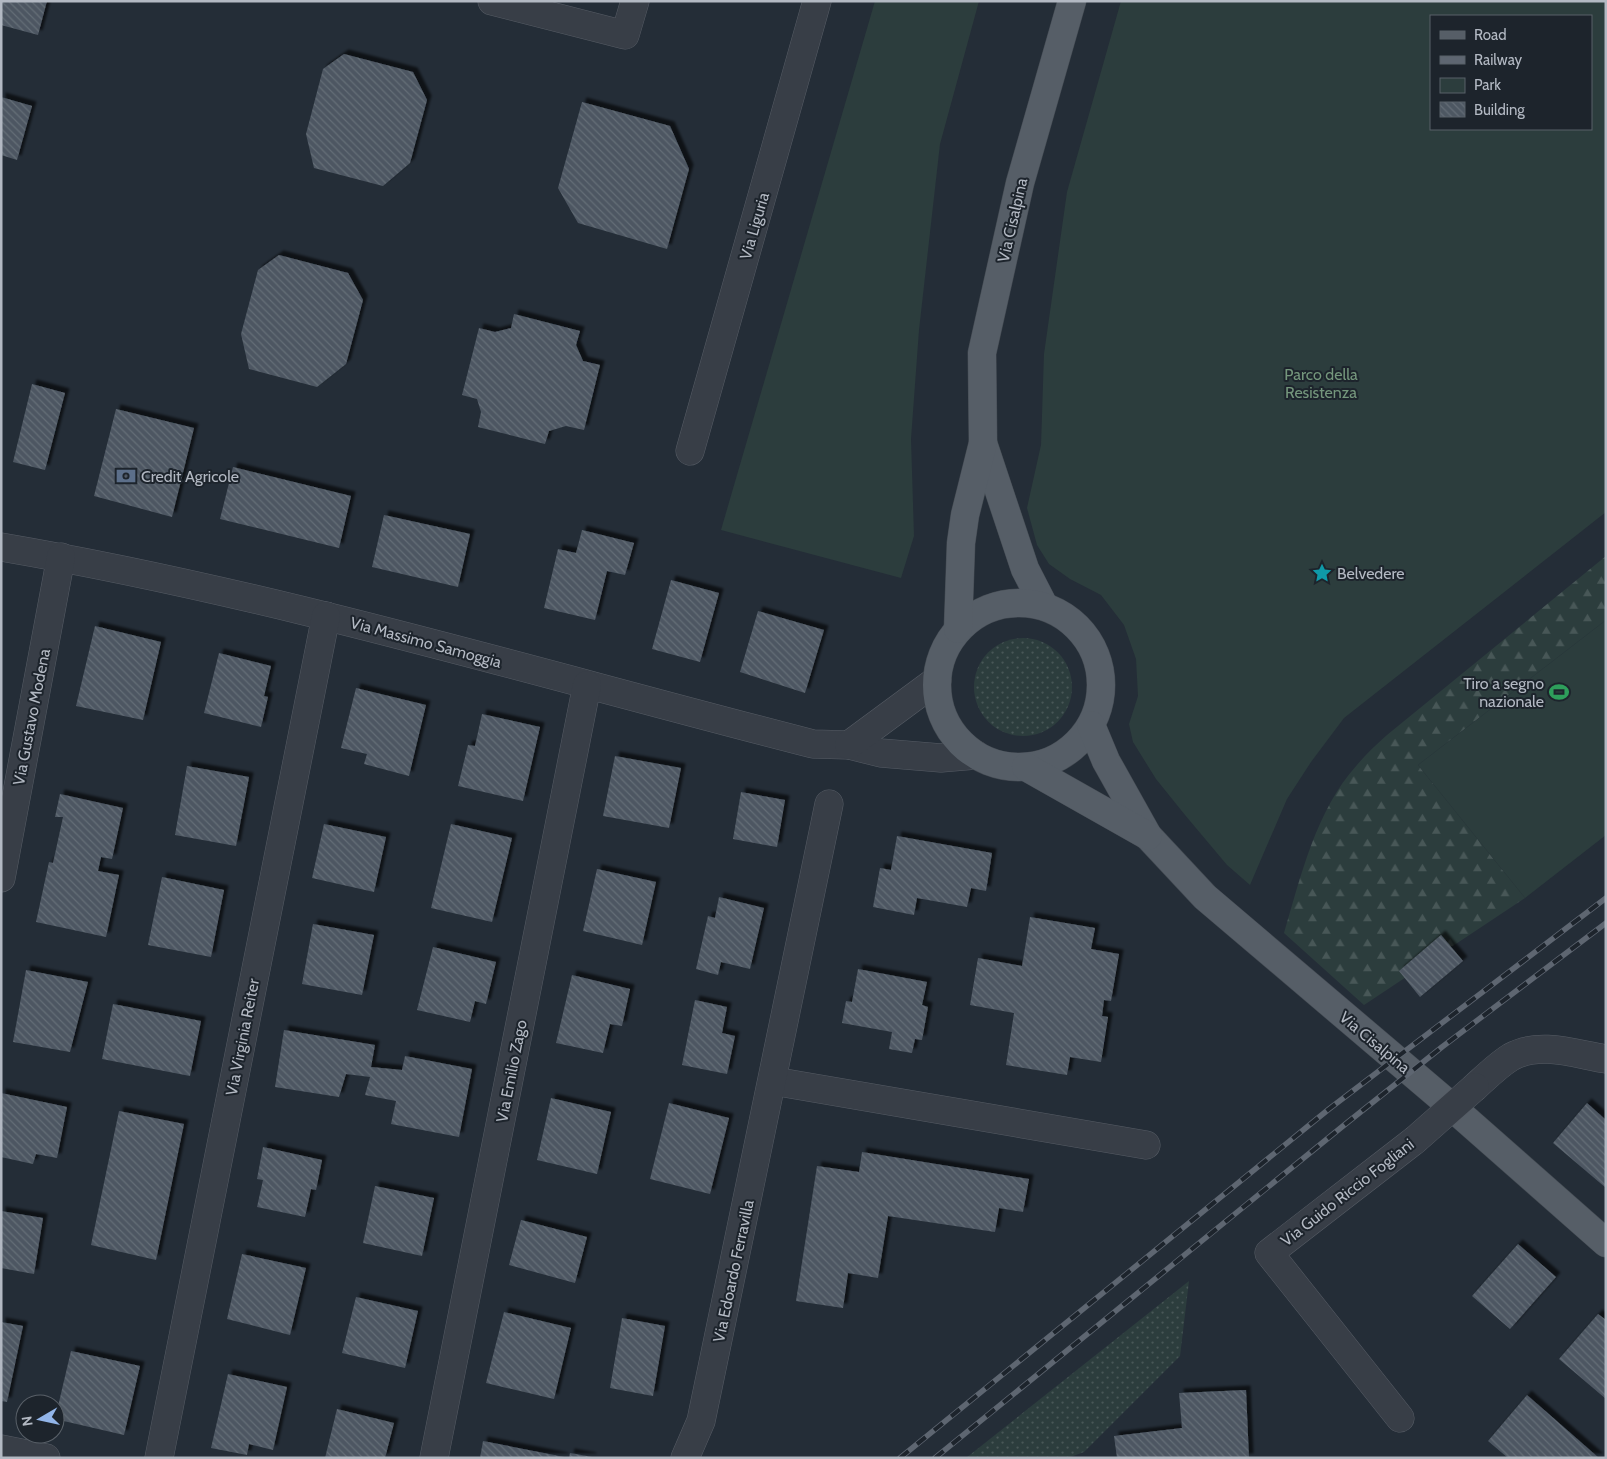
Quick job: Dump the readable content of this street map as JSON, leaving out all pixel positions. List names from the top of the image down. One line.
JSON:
{"streets":{"main road":["Via Cisalpina"],"street":["Via Liguria","Via Massimo Samoggia","Via Gustavo Modena","Via Virginia Reiter","Via Emilio Zago","Via Guido Riccio Fogliani","Via Edoardo Ferravilla"]},"crossings":[["Via Cisalpina","Via Massimo Samoggia"],["Via Massimo Samoggia","Via Gustavo Modena"],["Via Massimo Samoggia","Via Virginia Reiter"],["Via Massimo Samoggia","Via Emilio Zago"]],"parks":["Parco della Resistenza"],"places":{"bank":["Credit Agricole"],"place":["Belvedere"],"sports":["Tiro a segno nazionale"]},"legend":["Road","Railway","Park","Building"],"north":"left"}
